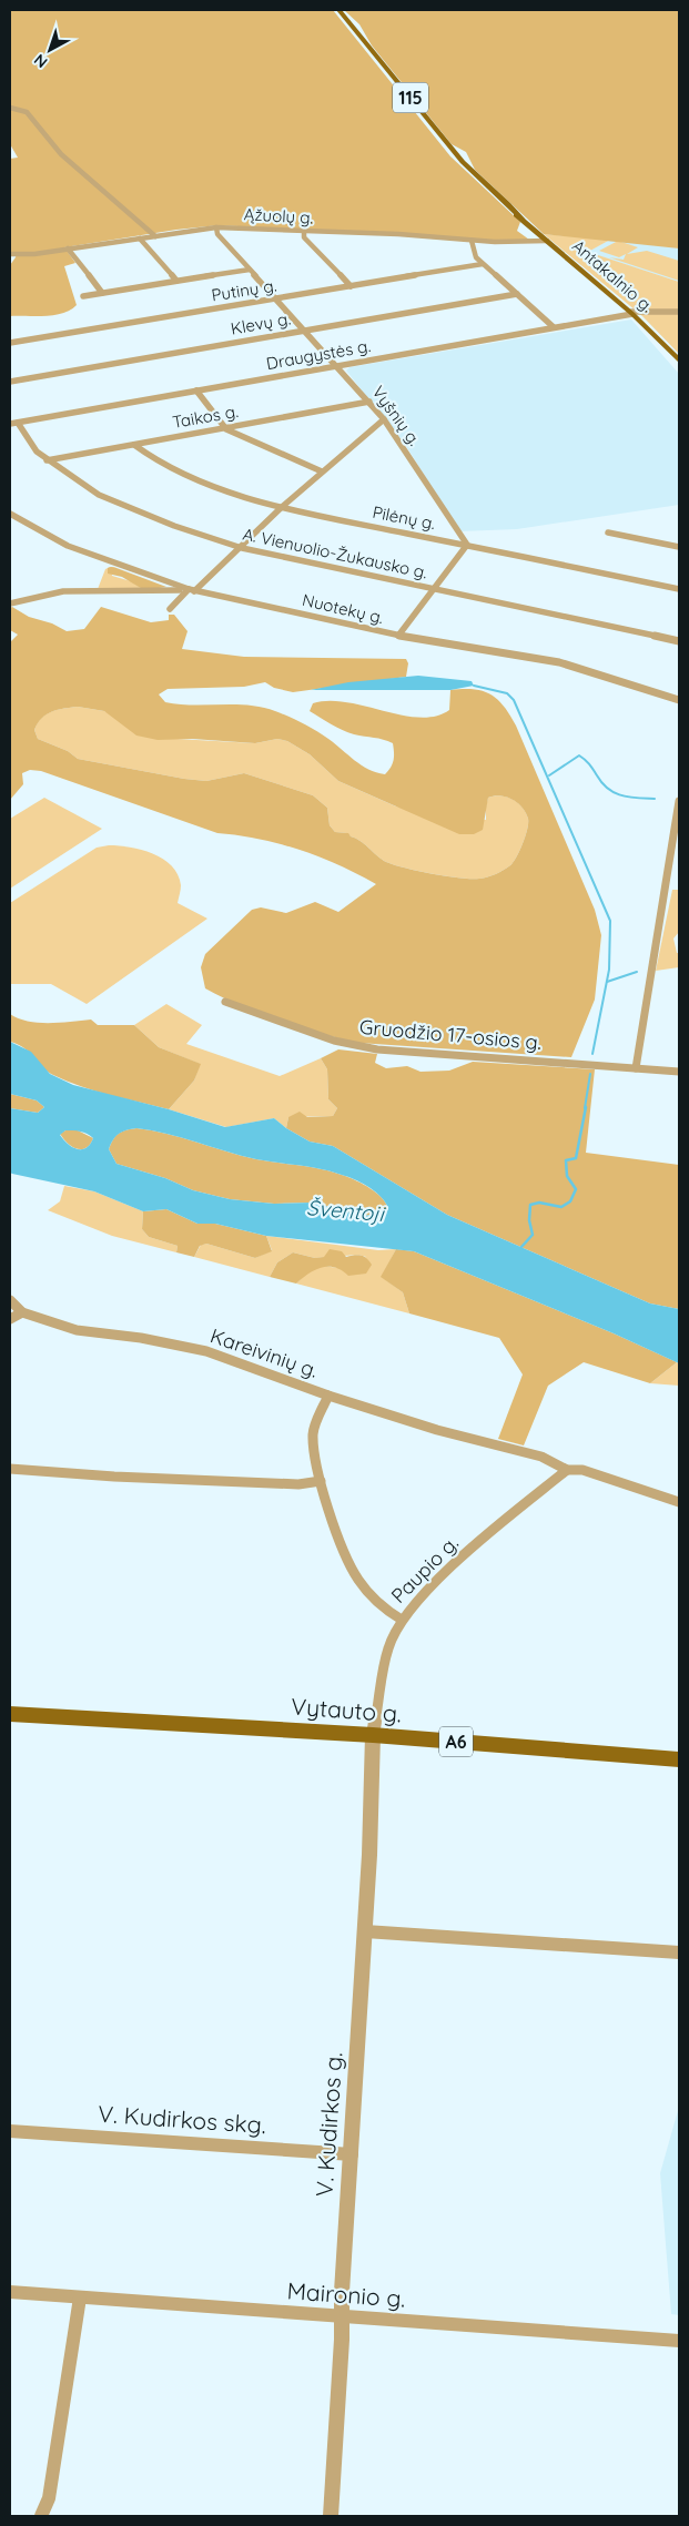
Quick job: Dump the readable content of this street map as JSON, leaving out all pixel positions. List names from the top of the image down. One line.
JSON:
{"streets":{"main road":["115","Antakalnio g.","Vytauto g.","A6"],"street":["Ąžuolų g.","Putinų g.","Klevų g.","Draugystės g.","Vyšnių g.","Taikos g.","Pilėnų g.","A. Vienuolio-Žukausko g.","Nuotekų g.","Gruodžio 17-osios g.","Kareivinių g.","Paupio g.","V. Kudirkos skg.","V. Kudirkos g.","Maironio g."]},"crossings":[["Ąžuolų g.","Antakalnio g."],["Ąžuolų g.","Vyšnių g."],["Antakalnio g.","Draugystės g."],["Putinų g.","Vyšnių g."],["Klevų g.","Vyšnių g."],["Draugystės g.","Vyšnių g."],["Draugystės g.","A. Vienuolio-Žukausko g."],["Vyšnių g.","Taikos g."],["Vyšnių g.","Pilėnų g."],["Taikos g.","Pilėnų g."],["Taikos g.","A. Vienuolio-Žukausko g."],["Kareivinių g.","Paupio g."],["Paupio g.","Vytauto g."],["Paupio g.","V. Kudirkos g."],["Vytauto g.","V. Kudirkos g."],["V. Kudirkos skg.","V. Kudirkos g."],["V. Kudirkos g.","Maironio g."]],"water":["Šventoji"],"north":"bottom left"}
